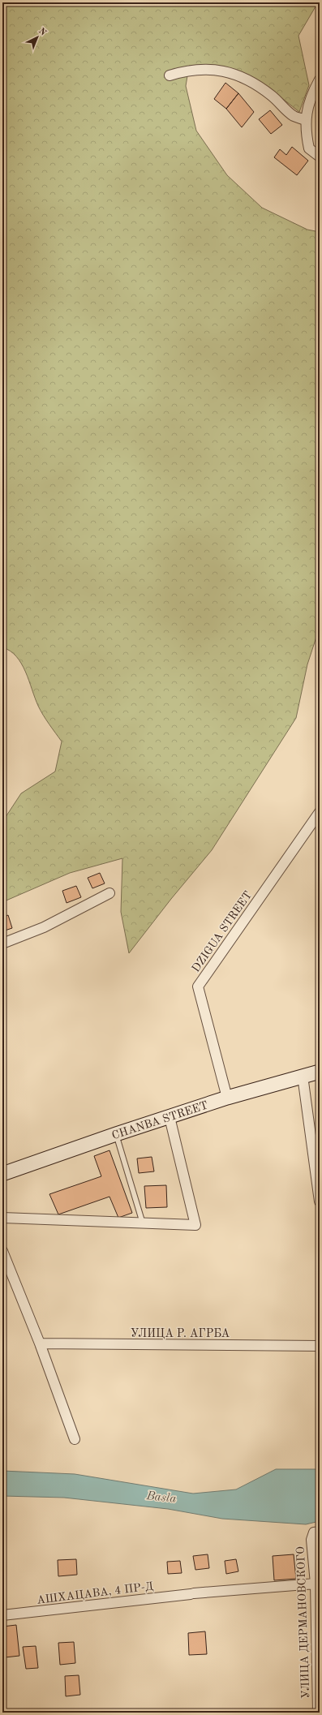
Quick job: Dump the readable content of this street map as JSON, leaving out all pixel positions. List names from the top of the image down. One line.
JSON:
{"streets":{"street":["DZIGUA STREET","CHANBA STREET","УЛИЦА Р. АГРБА","АШХАЦАВА, 4 ПР-Д","УЛИЦА ДЕРМАНОВСКОГО"]},"crossings":[["DZIGUA STREET","CHANBA STREET"],["АШХАЦАВА, 4 ПР-Д","УЛИЦА ДЕРМАНОВСКОГО"]],"water":["Basla"],"north":"top right"}
